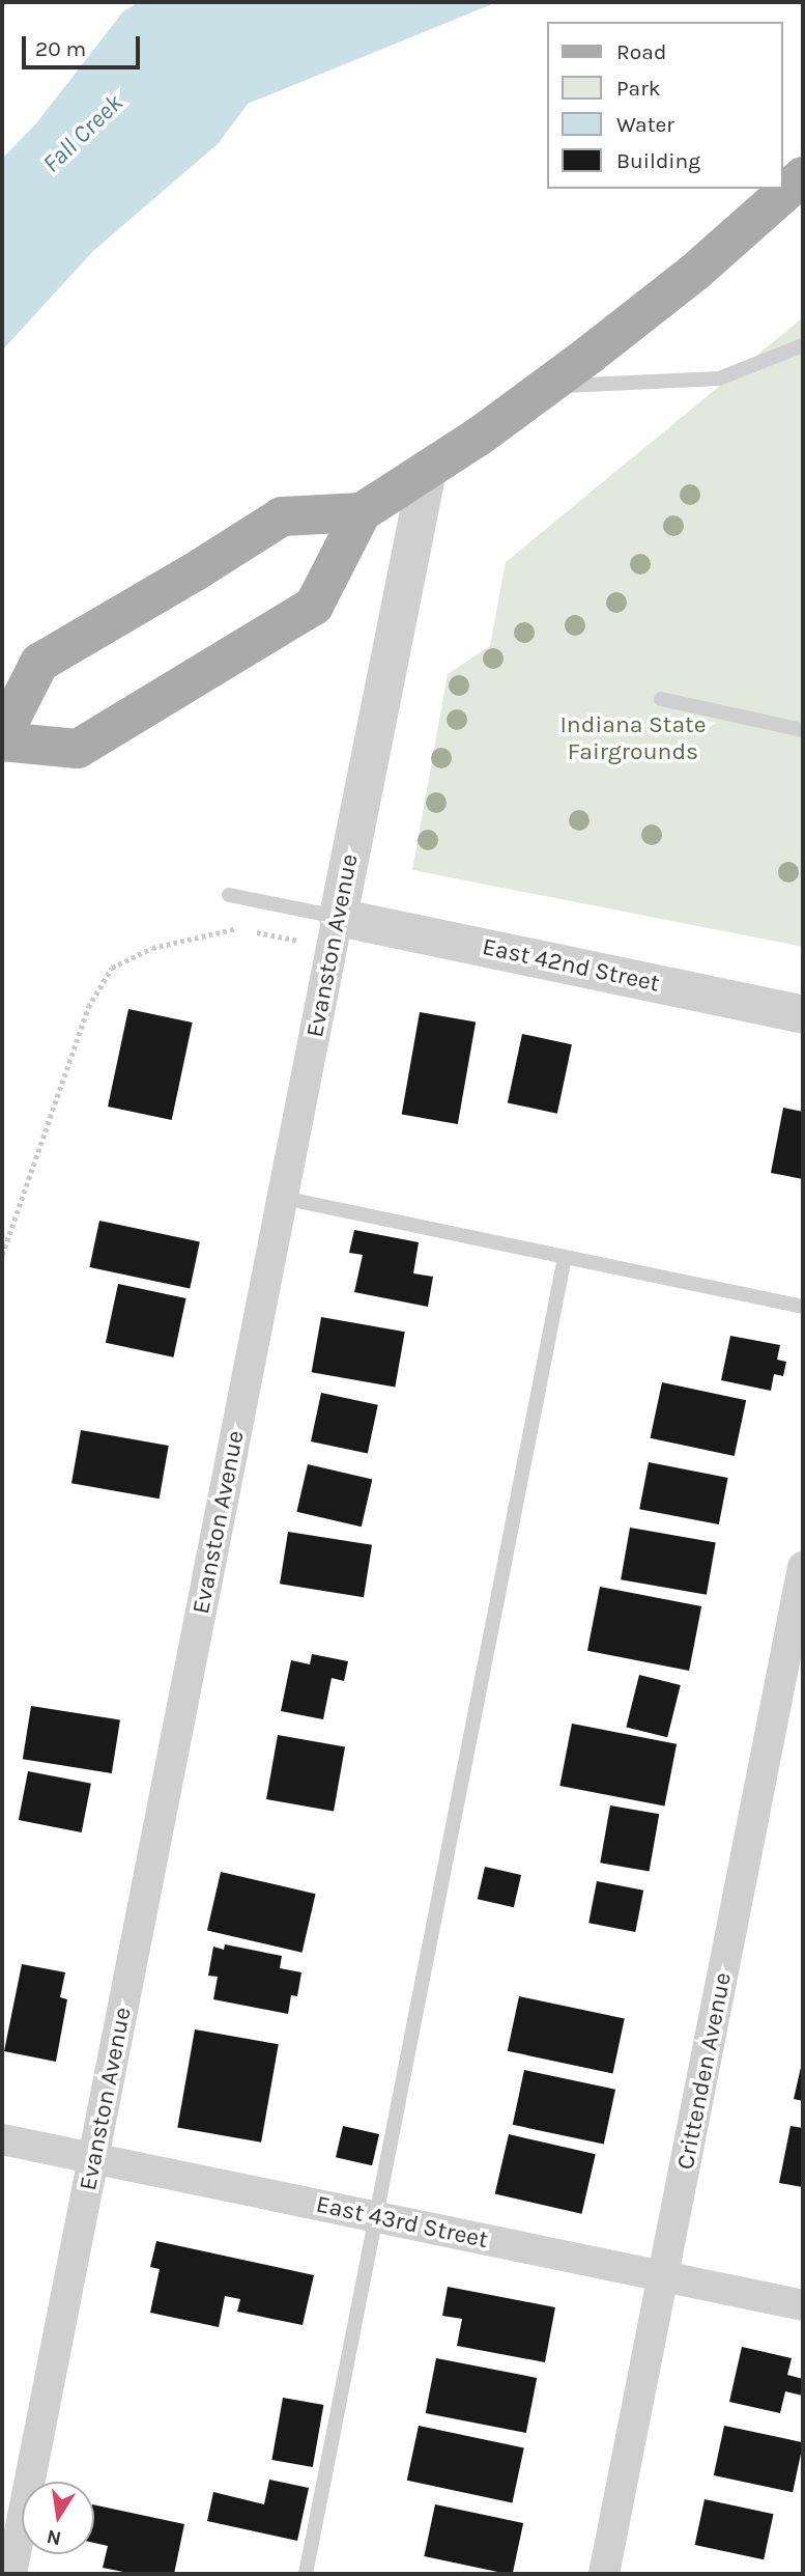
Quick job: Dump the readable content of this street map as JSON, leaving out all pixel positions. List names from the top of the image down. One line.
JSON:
{"streets":{"street":["Evanston Avenue","East 42nd Street","Crittenden Avenue","East 43rd Street"]},"crossings":[["Evanston Avenue","East 42nd Street"],["Evanston Avenue","East 43rd Street"],["Crittenden Avenue","East 43rd Street"]],"water":["Fall Creek"],"parks":["Indiana State Fairgrounds"],"legend":["Road","Park","Water","Building"],"scale_bar":"20 m","north":"bottom"}
